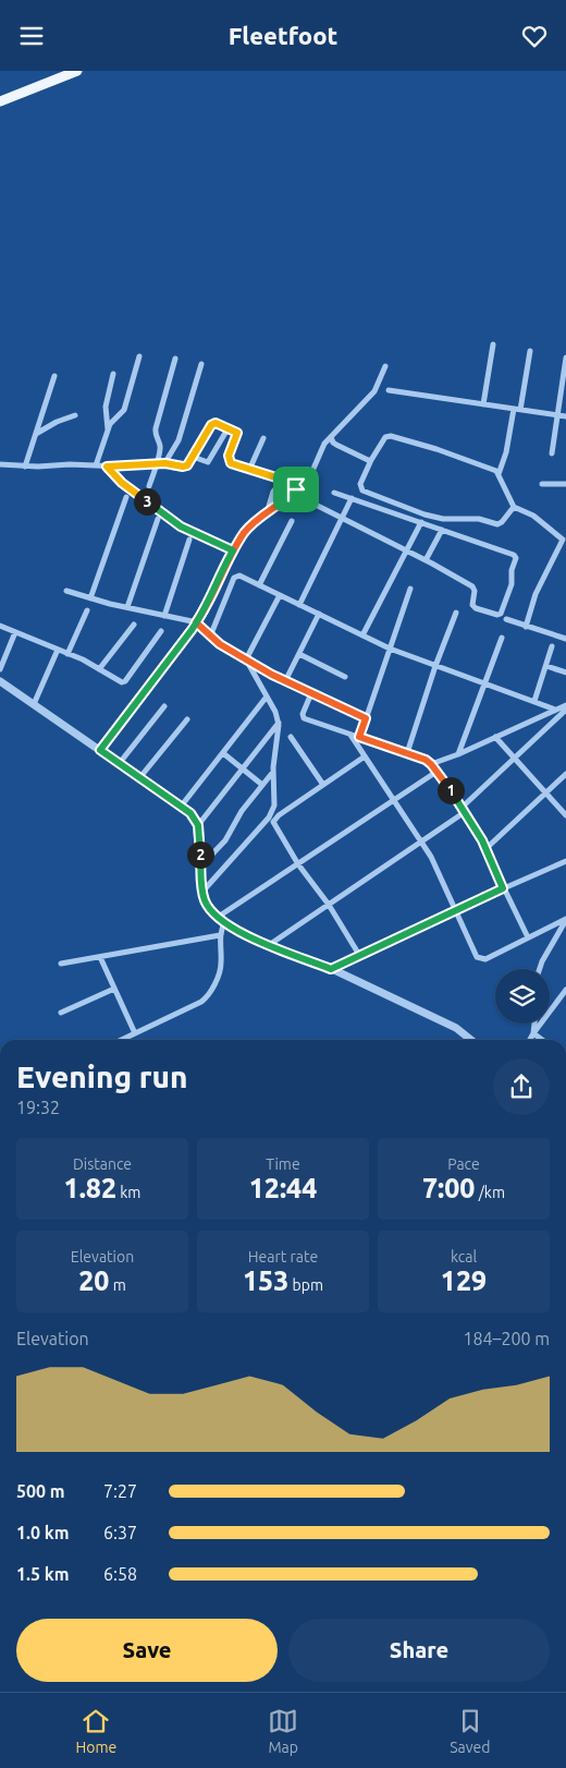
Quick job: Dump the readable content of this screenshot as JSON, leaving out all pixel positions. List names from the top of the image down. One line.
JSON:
{"page":{"header":"Fleetfoot","pins":["3","1","2"],"heading":["Evening run","19:32"],"stats":[["Distance","1.82 km"],["Time","12:44"],["Pace","7:00 /km"],["Elevation","20 m"],["Heart rate","153 bpm"],["kcal","129"]],"chart":["Elevation","184–200 m"],"list":[{"name":"500 m","note":"7:27"},{"name":"1.0 km","note":"6:37"},{"name":"1.5 km","note":"6:58"}],"buttons":["Save","Share"],"tabs":["Home","Map","Saved"]}}
